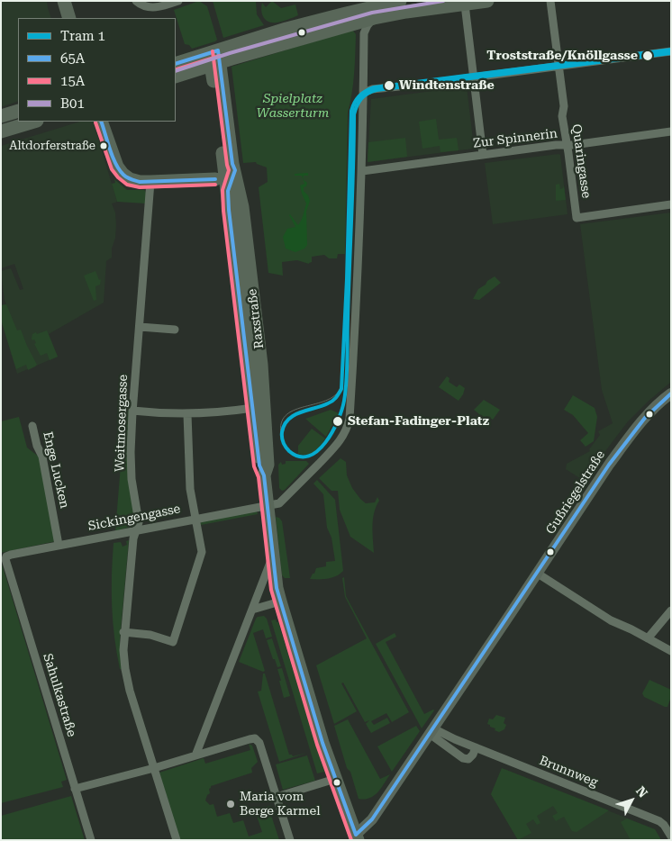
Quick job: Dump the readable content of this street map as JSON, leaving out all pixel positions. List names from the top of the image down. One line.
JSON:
{"streets":{"main road":["Raxstraße"],"street":["Zur Spinnerin","Quaringasse","Weitmosergasse","Enge Lucken","Gußriegelstraße","Sickingengasse","Sahulkastraße","Brunnweg"]},"crossings":[["Zur Spinnerin","Quaringasse"],["Raxstraße","Gußriegelstraße"],["Raxstraße","Sickingengasse"],["Weitmosergasse","Sickingengasse"],["Enge Lucken","Sickingengasse"],["Gußriegelstraße","Brunnweg"],["Sickingengasse","Sahulkastraße"]],"parks":["Spielplatz Wasserturm"],"places":["Troststraße/Knöllgasse","Windtenstraße","Altdorferstraße","Stefan-Fadinger-Platz","Maria vom Berge Karmel"],"lines":["transit line B01","tram line 1","transit line 65A","transit line 15A"],"legend":["Tram 1","65A","15A","B01"],"north":"top right"}
